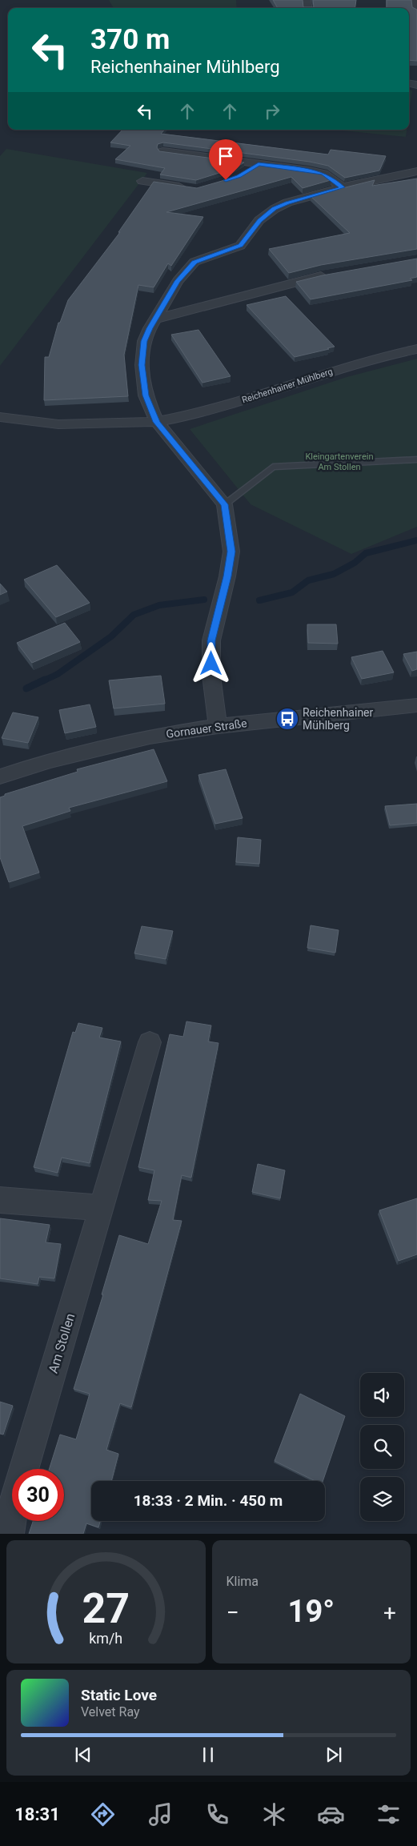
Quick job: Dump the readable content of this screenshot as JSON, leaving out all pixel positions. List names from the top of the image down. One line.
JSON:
{"streets":{"street":["Reichenhainer Mühlberg","Gornauer Straße","Am Stollen"]},"parks":["Kleingartenverein Am Stollen"],"places":{"bus stop":["Reichenhainer Mühlberg"]},"page":{"turn":["370 m","Reichenhainer Mühlberg"],"limit":"30","trip":"18:33 · 2 Min. · 450 m","tile":"Klima","heat":["−","19°","+"],"song":["Static Love","Velvet Ray"],"tabs":"18:31","gauge":["27","km/h"]}}
